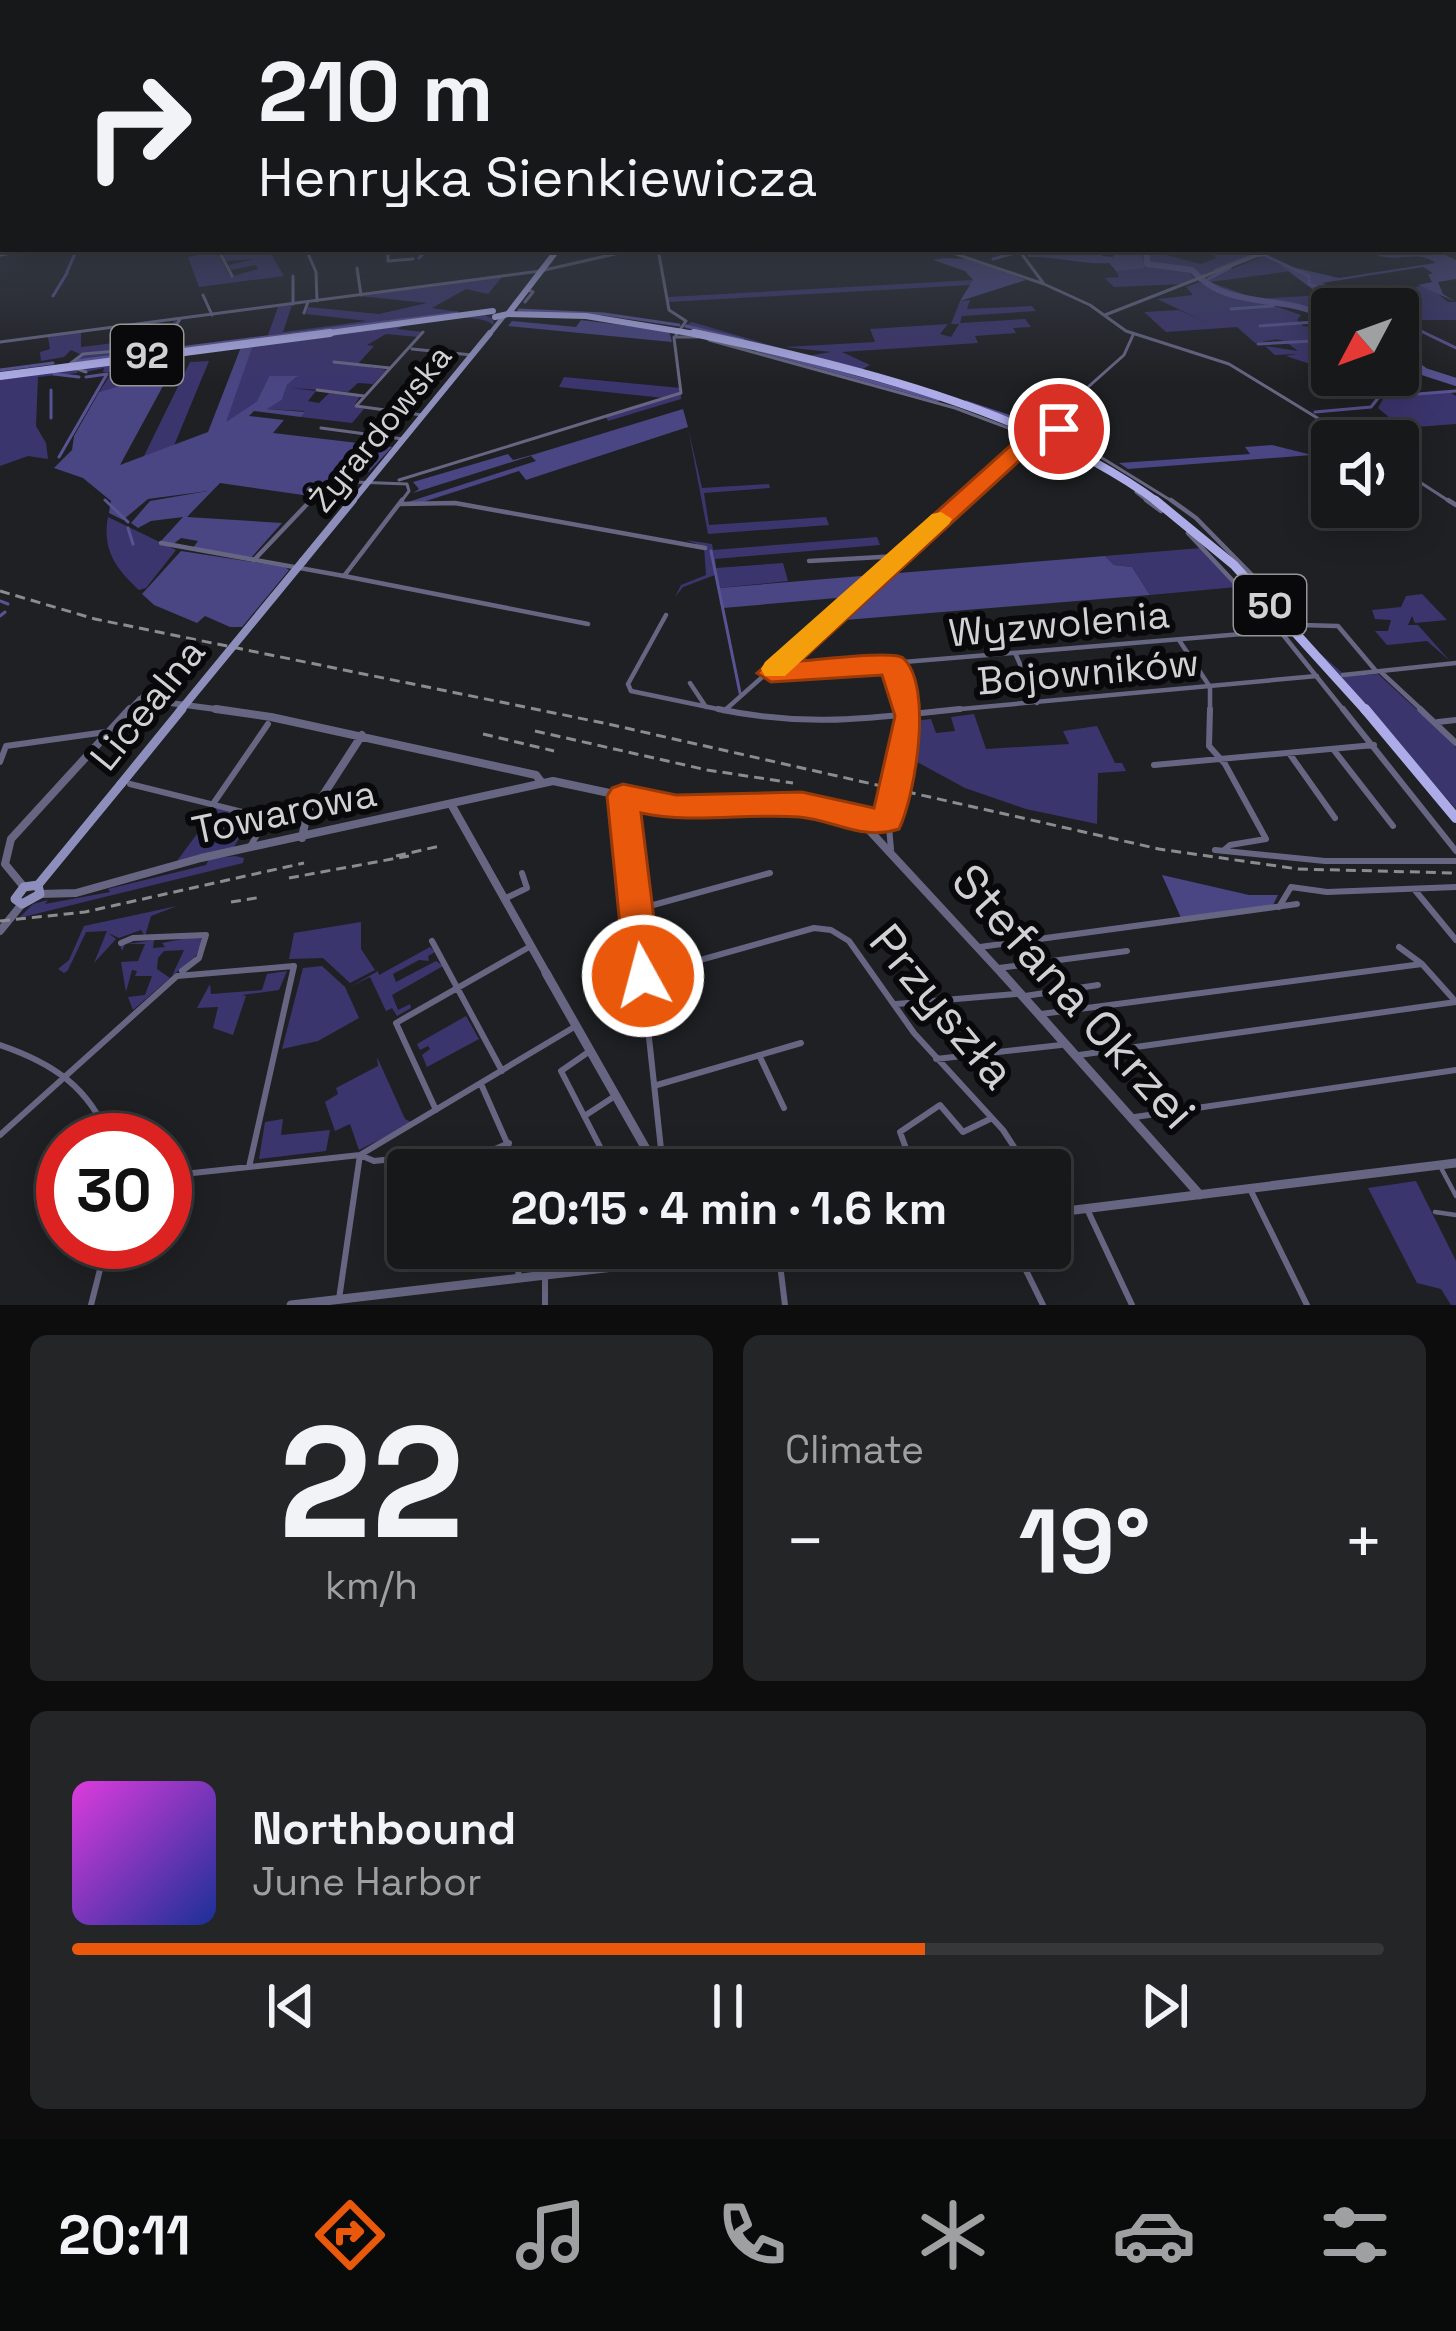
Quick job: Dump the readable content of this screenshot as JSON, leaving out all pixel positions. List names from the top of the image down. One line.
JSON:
{"streets":{"main road":["92","Żyrardowska","50","Licealna"],"street":["Wyzwolenia","Bojowników","Towarowa","Stefana Okrzei","Przyszła"]},"crossings":[["92","Żyrardowska"],["92","50"],["Żyrardowska","50"],["Żyrardowska","Licealna"],["Licealna","Towarowa"]],"north":"bottom left","page":{"turn":["210 m","Henryka Sienkiewicza"],"limit":"30","trip":"20:15 · 4 min · 1.6 km","tile":[["22","km/h"],"Climate"],"heat":["−","19°","+"],"song":["Northbound","June Harbor"],"tabs":"20:11"}}
